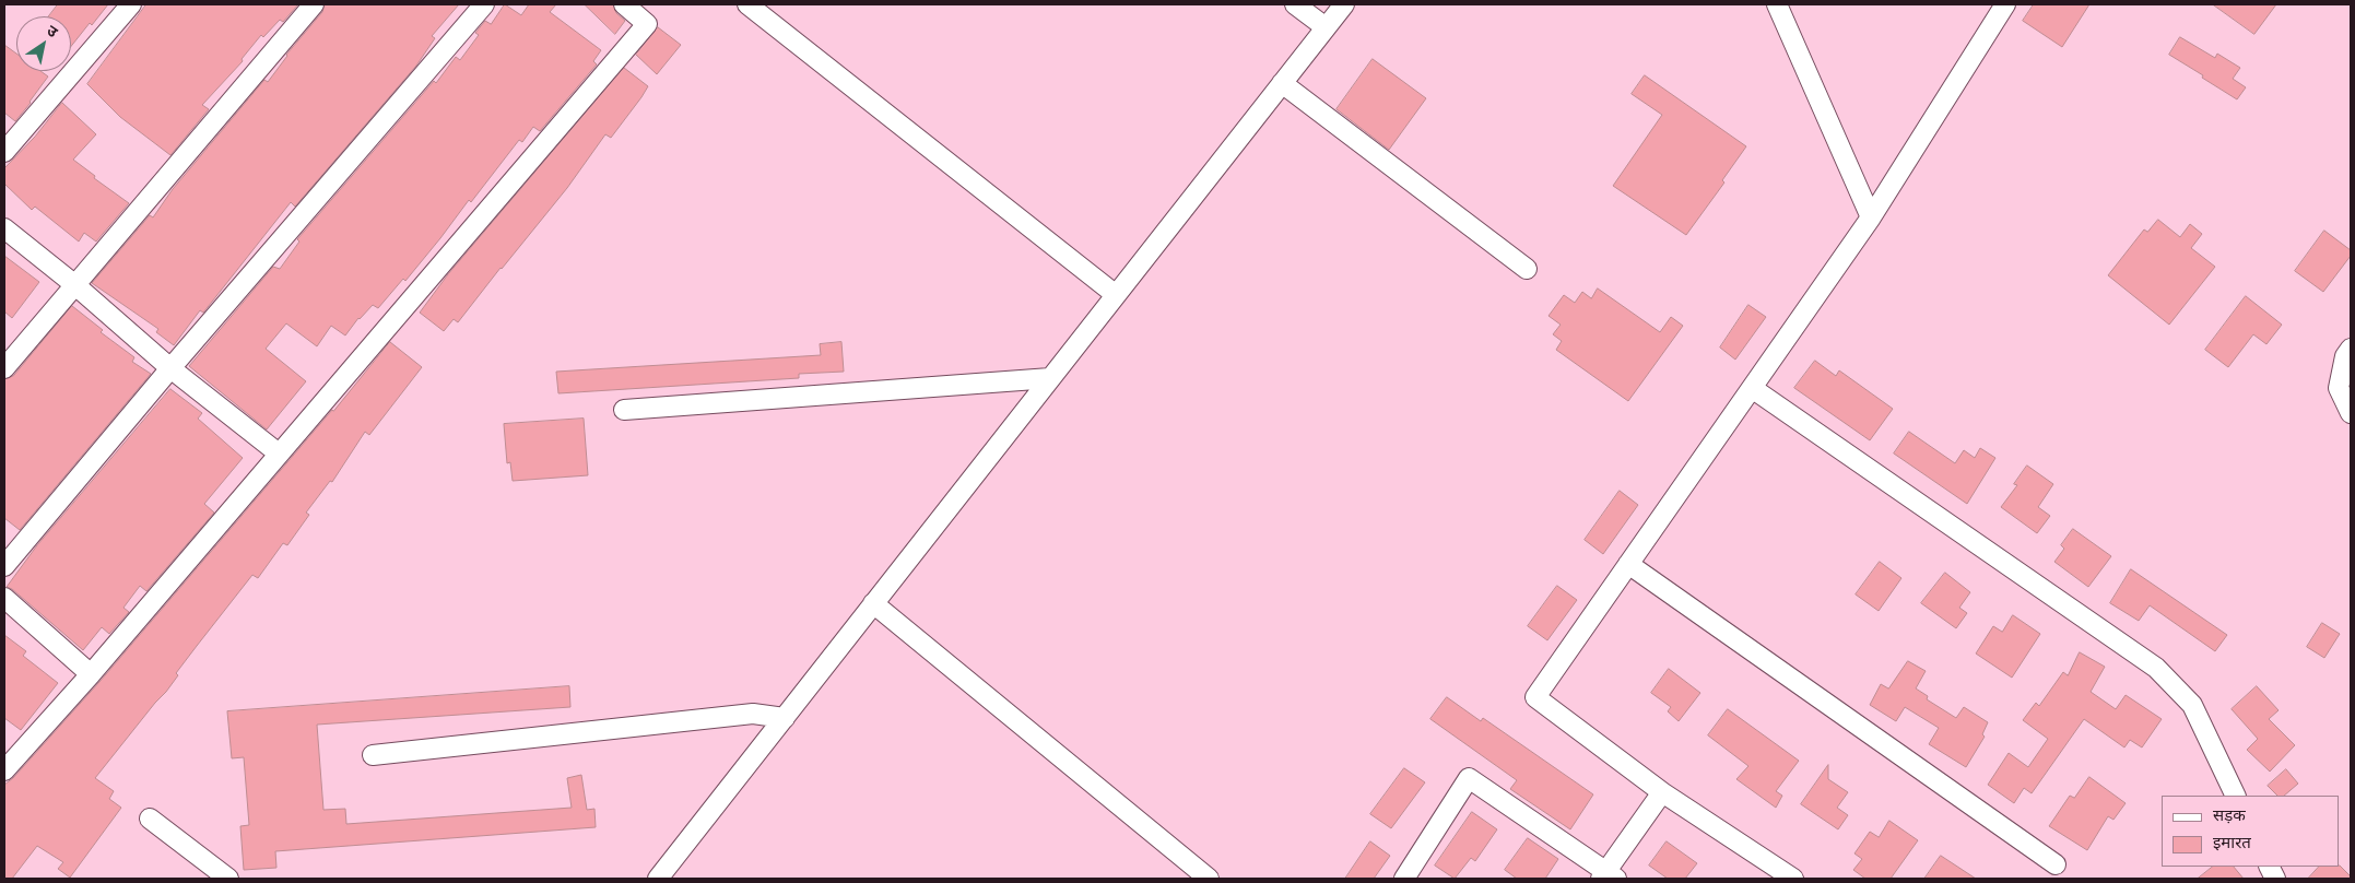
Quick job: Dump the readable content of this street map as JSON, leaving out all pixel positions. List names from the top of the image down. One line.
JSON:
{"legend":["सड़क","इमारत"],"north":"top right"}
